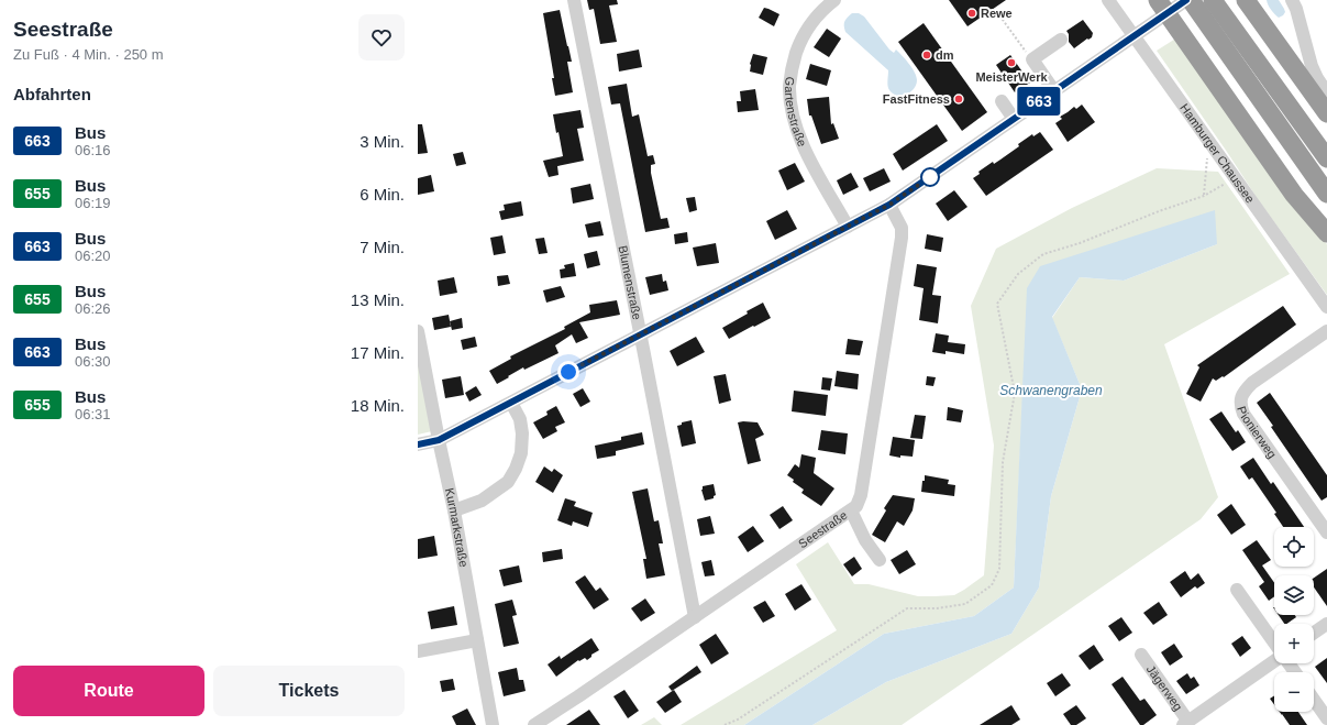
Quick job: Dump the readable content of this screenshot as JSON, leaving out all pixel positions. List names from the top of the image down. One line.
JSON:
{"streets":{"street":["Gartenstraße","Hamburger Chaussee","Blumenstraße","Pionierweg","Kurmarkstraße","Seestraße","Jägerweg"]},"crossings":[["Blumenstraße","Seestraße"]],"water":["Schwanengraben"],"places":["Rewe","dm","MeisterWerk","FastFitness"],"lines":["bus line 663"],"page":{"heading":[["Seestraße","Zu Fuß · 4 Min. · 250 m"],"Abfahrten"],"on_map":"663","list":[{"mark":"663","name":"Bus","note":"06:16","value":"3 Min."},{"mark":"655","name":"Bus","note":"06:19","value":"6 Min."},{"mark":"663","name":"Bus","note":"06:20","value":"7 Min."},{"mark":"655","name":"Bus","note":"06:26","value":"13 Min."},{"mark":"663","name":"Bus","note":"06:30","value":"17 Min."},{"mark":"655","name":"Bus","note":"06:31","value":"18 Min."}],"map_buttons":["+","−"],"buttons":["Route","Tickets"]}}
